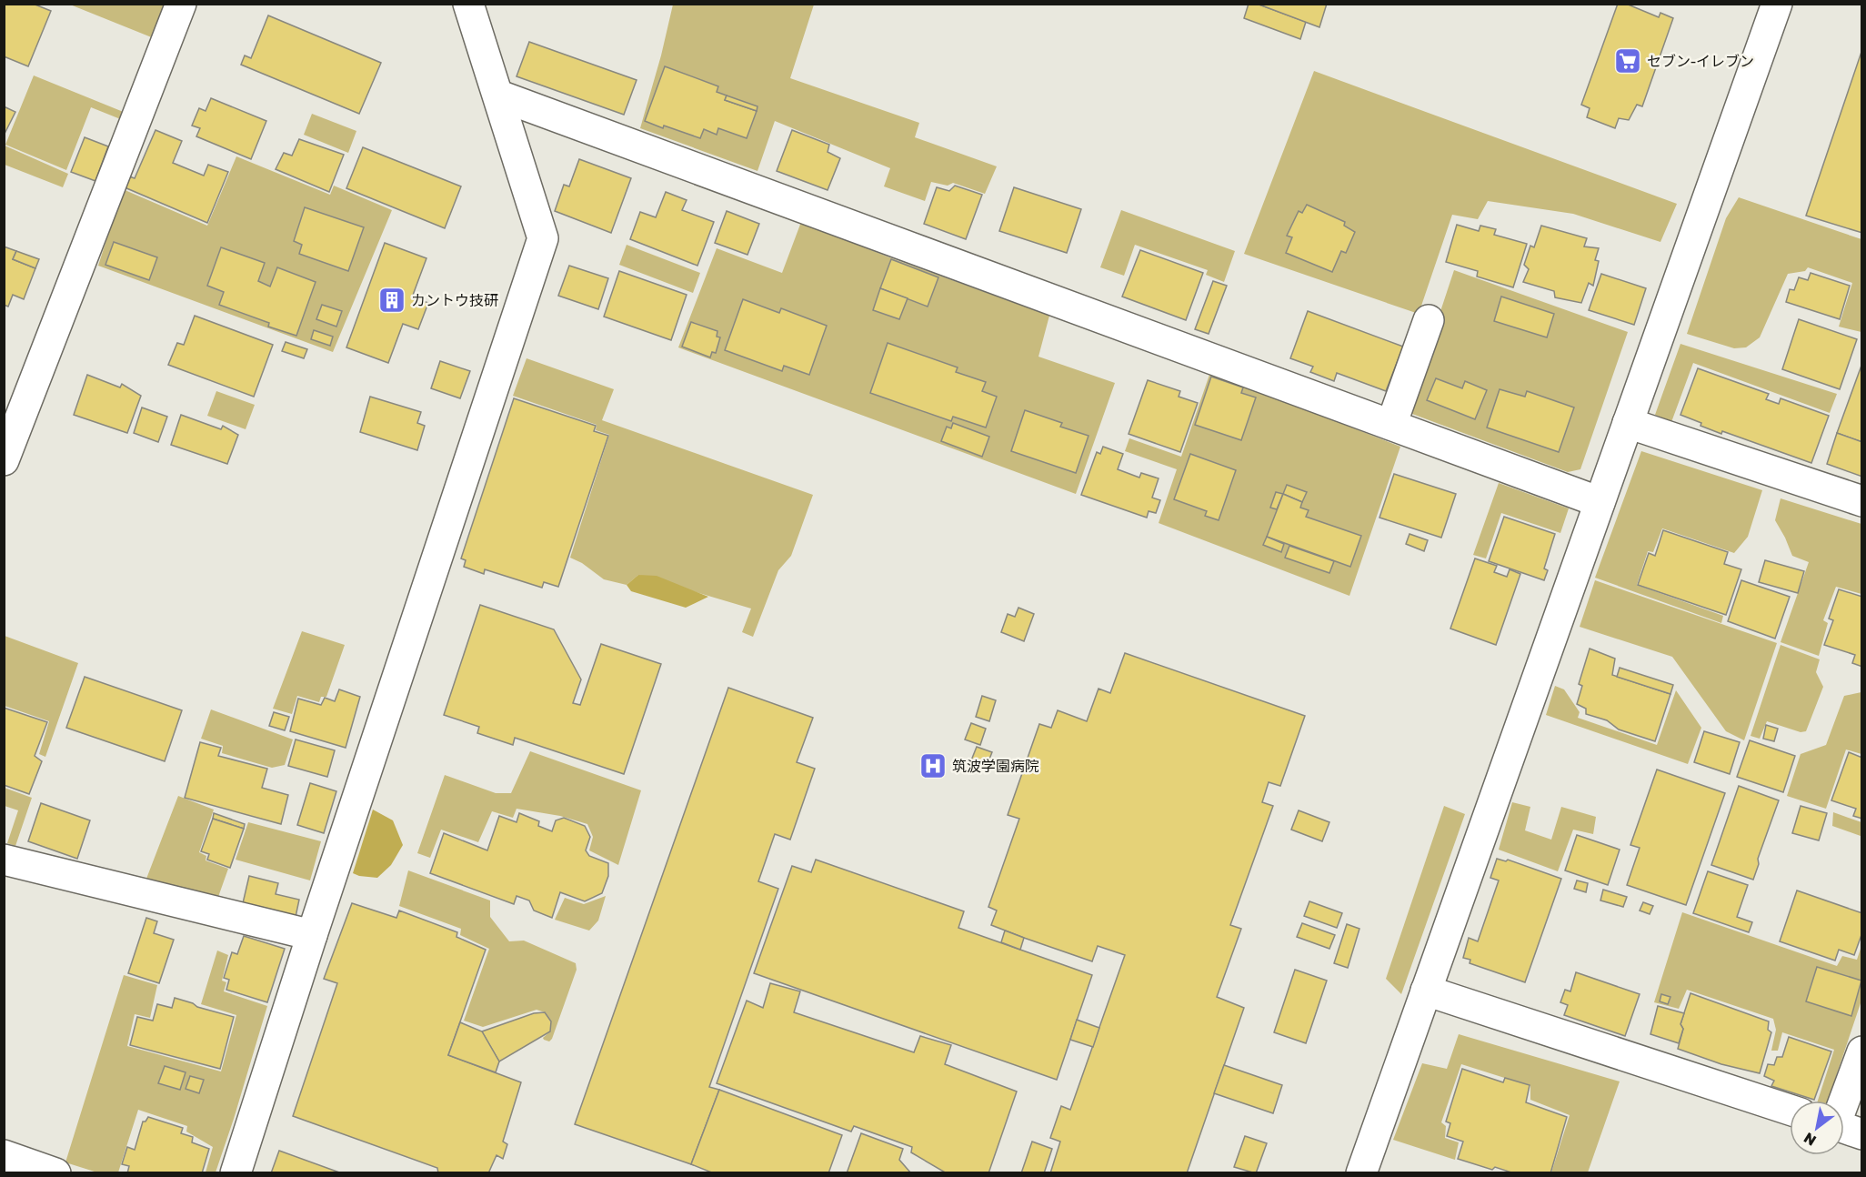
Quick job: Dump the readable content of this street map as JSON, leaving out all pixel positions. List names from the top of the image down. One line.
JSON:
{"places":{"supermarket":["セブン-イレブン"],"building":["カントウ技研"],"hospital":["筑波学園病院"]},"north":"bottom left"}
